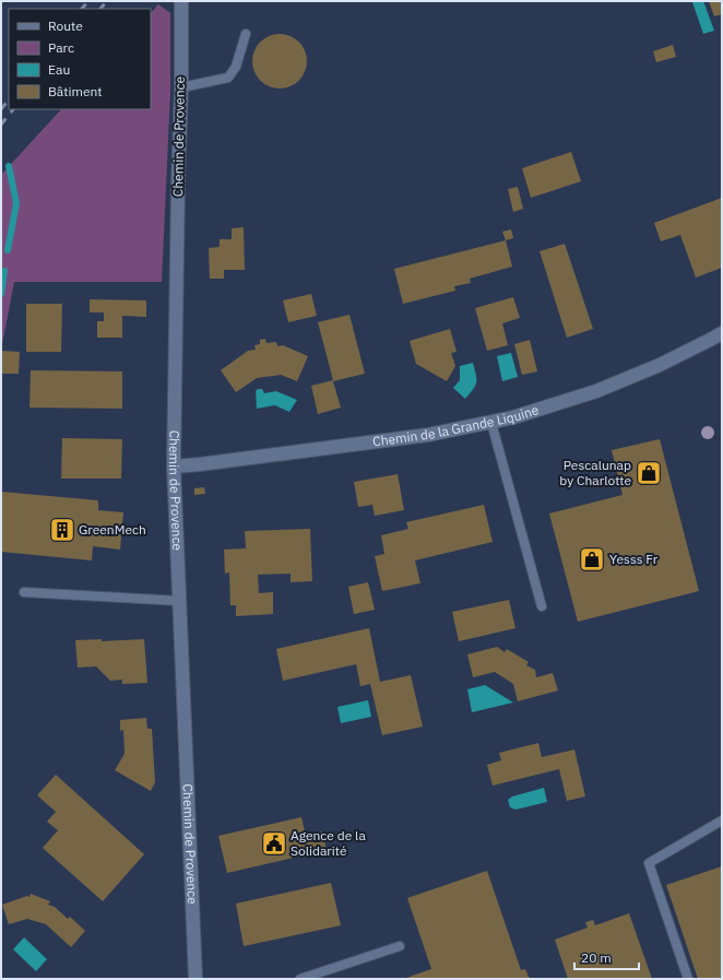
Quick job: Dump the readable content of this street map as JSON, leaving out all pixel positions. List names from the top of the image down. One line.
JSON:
{"streets":{"street":["Chemin de Provence","Chemin de la Grande Liquine"]},"crossings":[["Chemin de Provence","Chemin de la Grande Liquine"]],"places":{"shop":["Pescalunap by Charlotte","Yesss Fr"],"building":["GreenMech"],"public building":["Agence de la Solidarité"]},"legend":["Route","Parc","Eau","Bâtiment"],"scale_bar":"20 m"}
